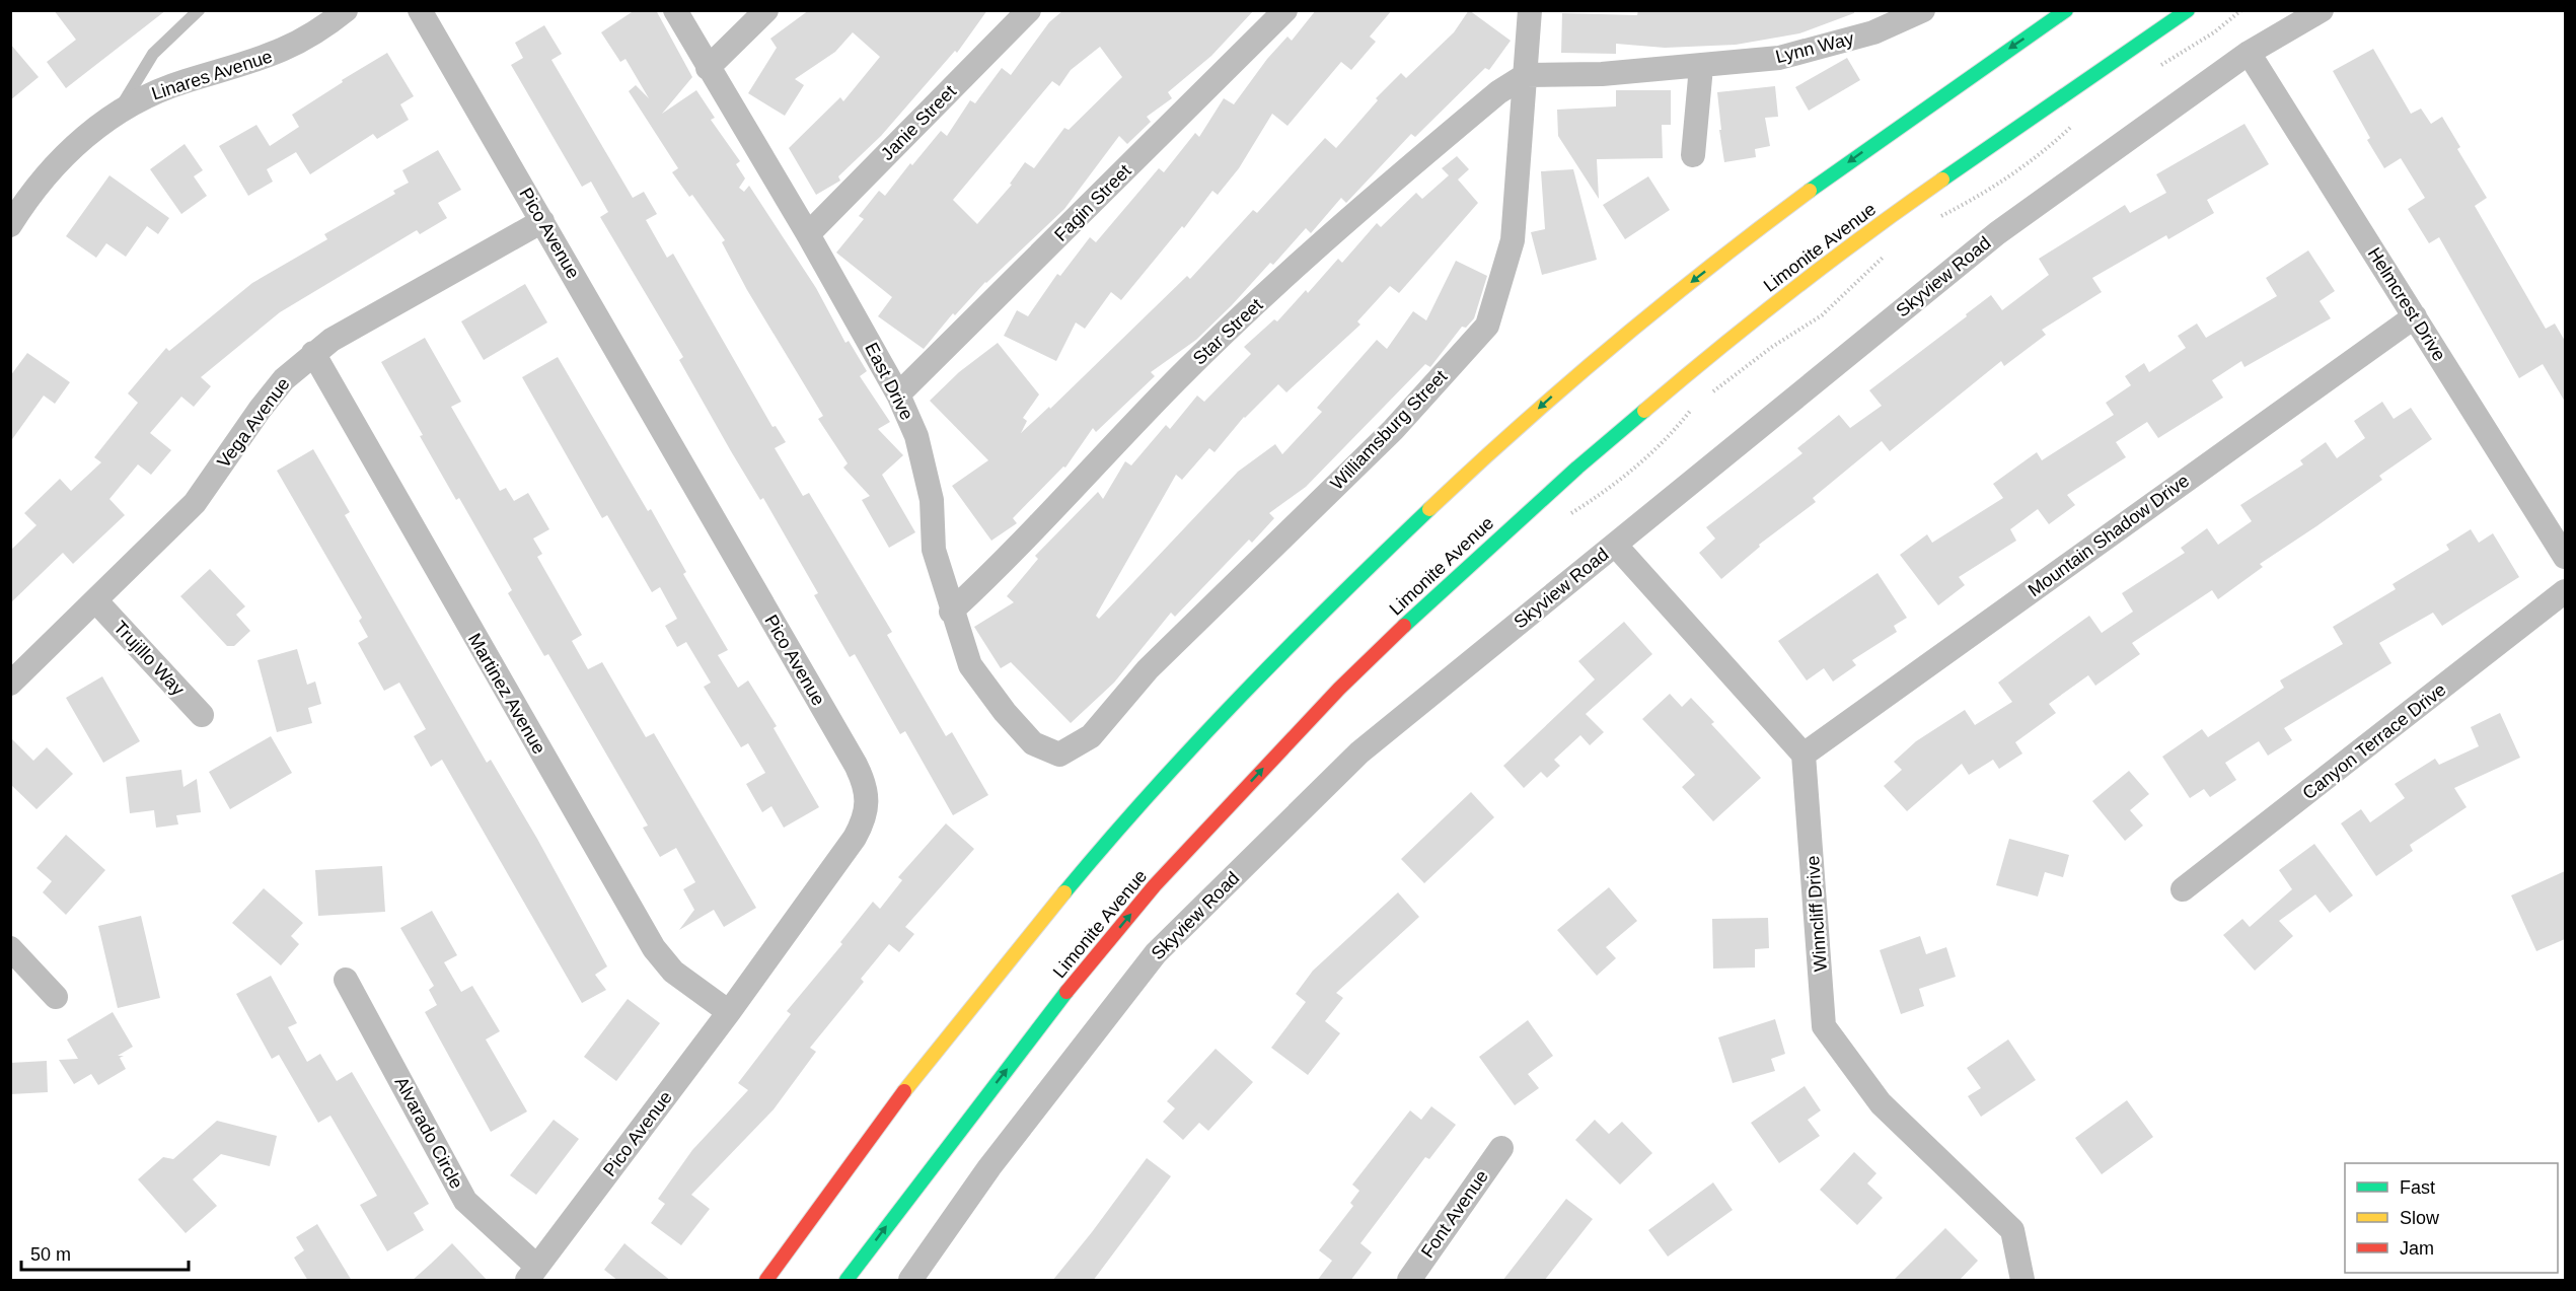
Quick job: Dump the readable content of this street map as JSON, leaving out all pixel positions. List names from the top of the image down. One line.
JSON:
{"streets":{"main road":["Limonite Avenue"],"street":["Lynn Way","Linares Avenue","Janie Street","Fagin Street","Pico Avenue","Skyview Road","Helmcrest Drive","Star Street","East Drive","Vega Avenue","Williamsburg Street","Mountain Shadow Drive","Trujillo Way","Martinez Avenue","Canyon Terrace Drive","Winncliff Drive","Alvarado Circle","Font Avenue"]},"crossings":[["Lynn Way","Star Street"],["Lynn Way","Williamsburg Street"],["Janie Street","East Drive"],["Fagin Street","East Drive"],["Pico Avenue","Vega Avenue"],["Pico Avenue","Martinez Avenue"],["Pico Avenue","Alvarado Circle"],["Skyview Road","Helmcrest Drive"],["Helmcrest Drive","Mountain Shadow Drive"],["Star Street","East Drive"],["Star Street","Williamsburg Street"],["East Drive","Williamsburg Street"],["Vega Avenue","Trujillo Way"],["Vega Avenue","Martinez Avenue"],["Mountain Shadow Drive","Winncliff Drive"]],"legend":["Fast","Slow","Jam"],"scale_bar":"50 m"}
